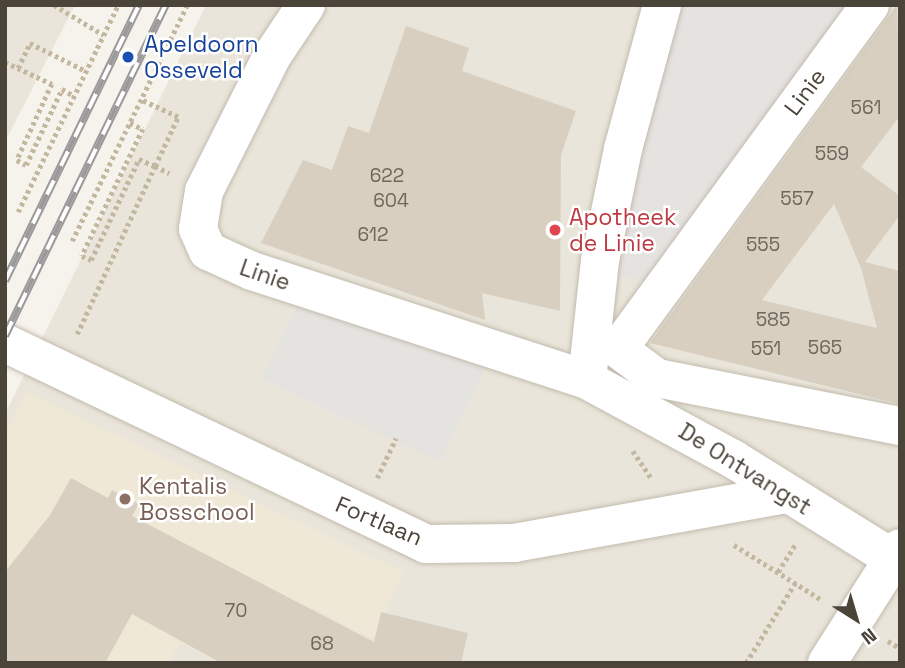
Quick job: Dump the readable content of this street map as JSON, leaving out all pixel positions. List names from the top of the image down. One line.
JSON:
{"streets":{"street":["Linie","De Ontvangst","Fortlaan"]},"crossings":[["Linie","De Ontvangst"],["De Ontvangst","Fortlaan"]],"places":["Apeldoorn Osseveld","Apotheek de Linie","Kentalis Bosschool"],"house_numbers":["561","559","622","557","604","612","555","585","565","551","70","68"],"north":"bottom right"}
